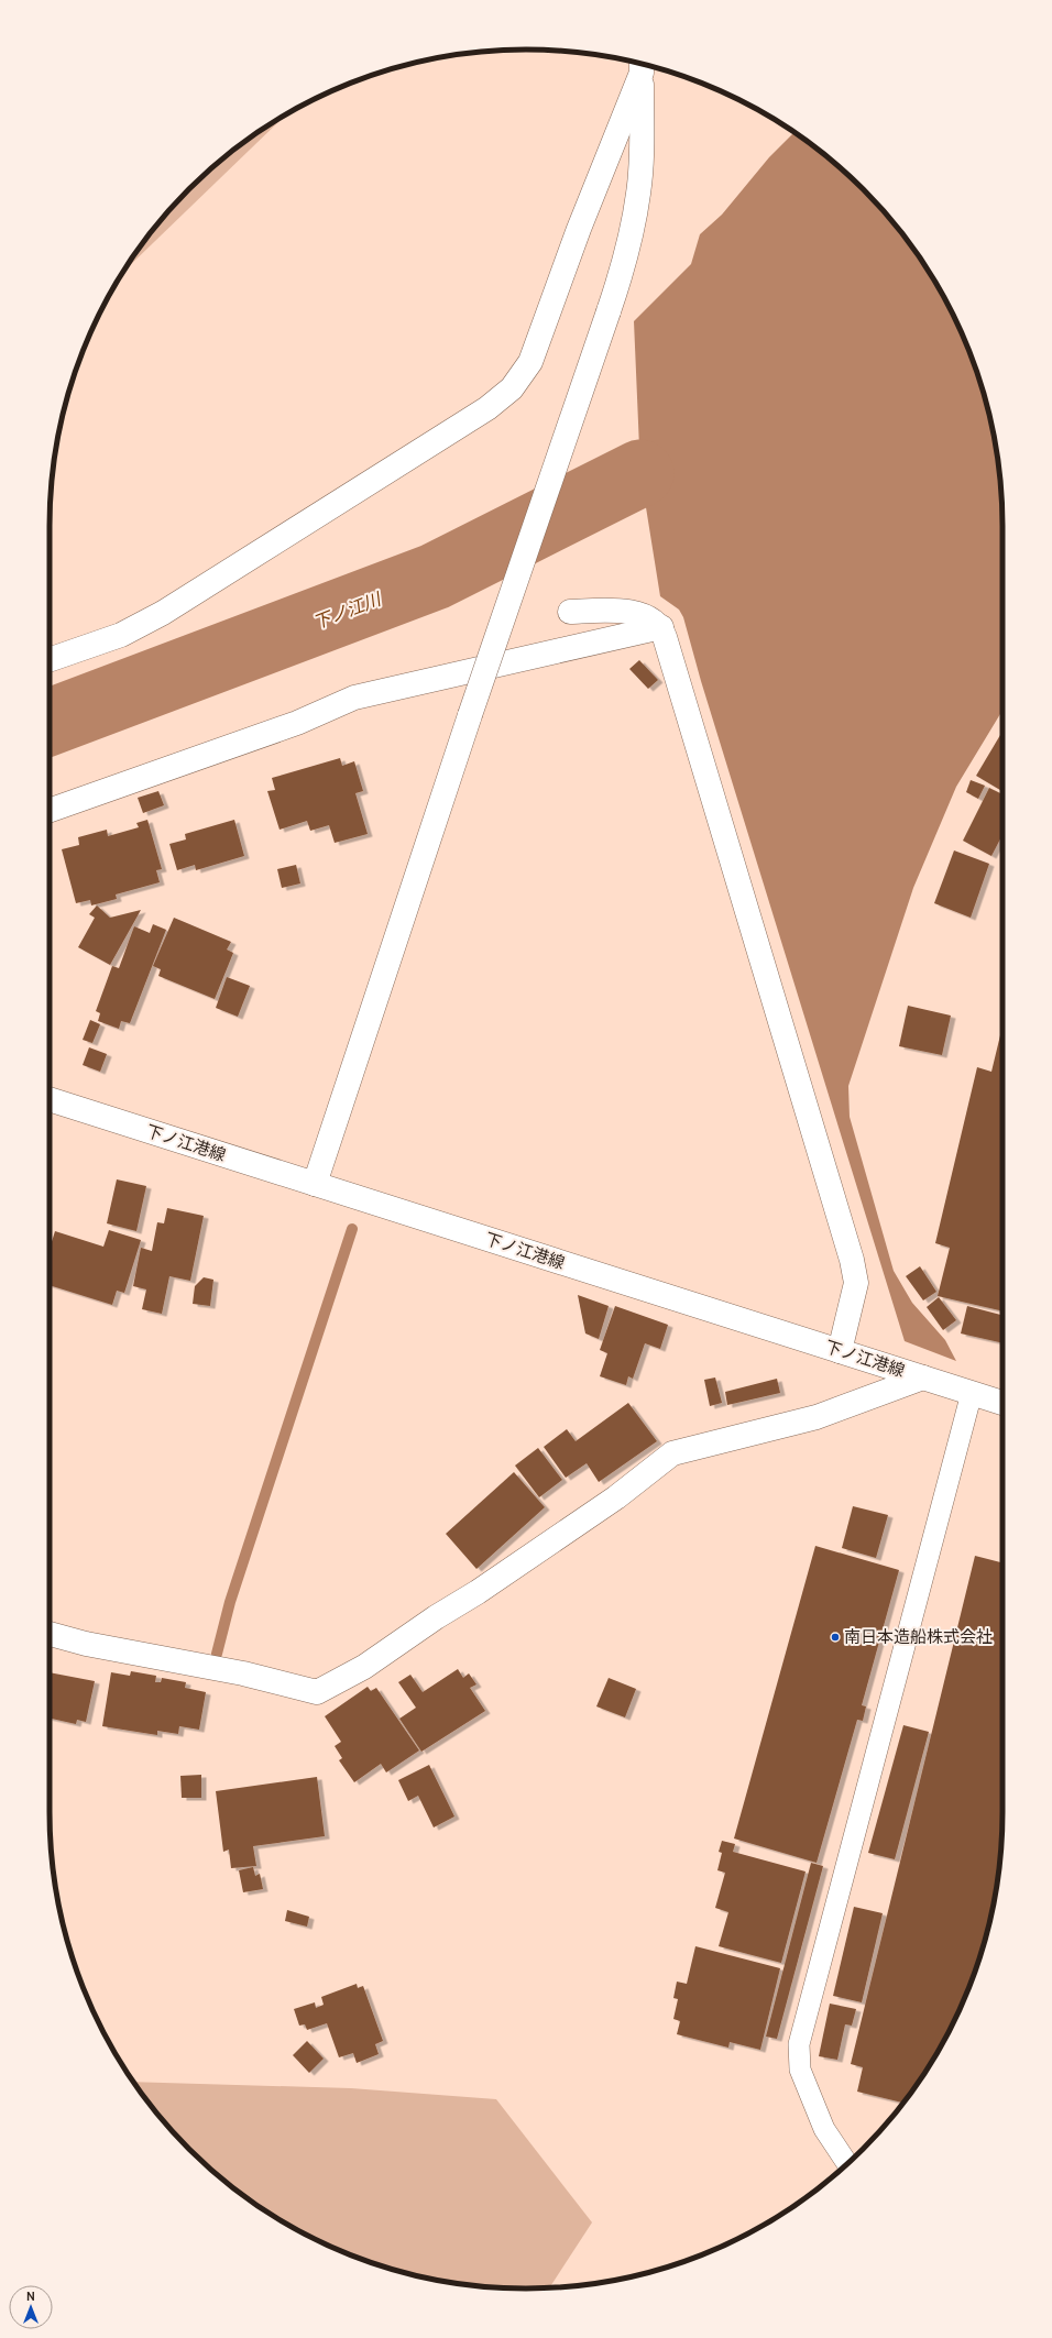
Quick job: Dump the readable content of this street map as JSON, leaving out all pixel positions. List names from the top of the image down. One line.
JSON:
{"streets":{"street":["下ノ江港線"]},"water":["下ノ江川"],"places":["南日本造船株式会社"],"north":"top"}
